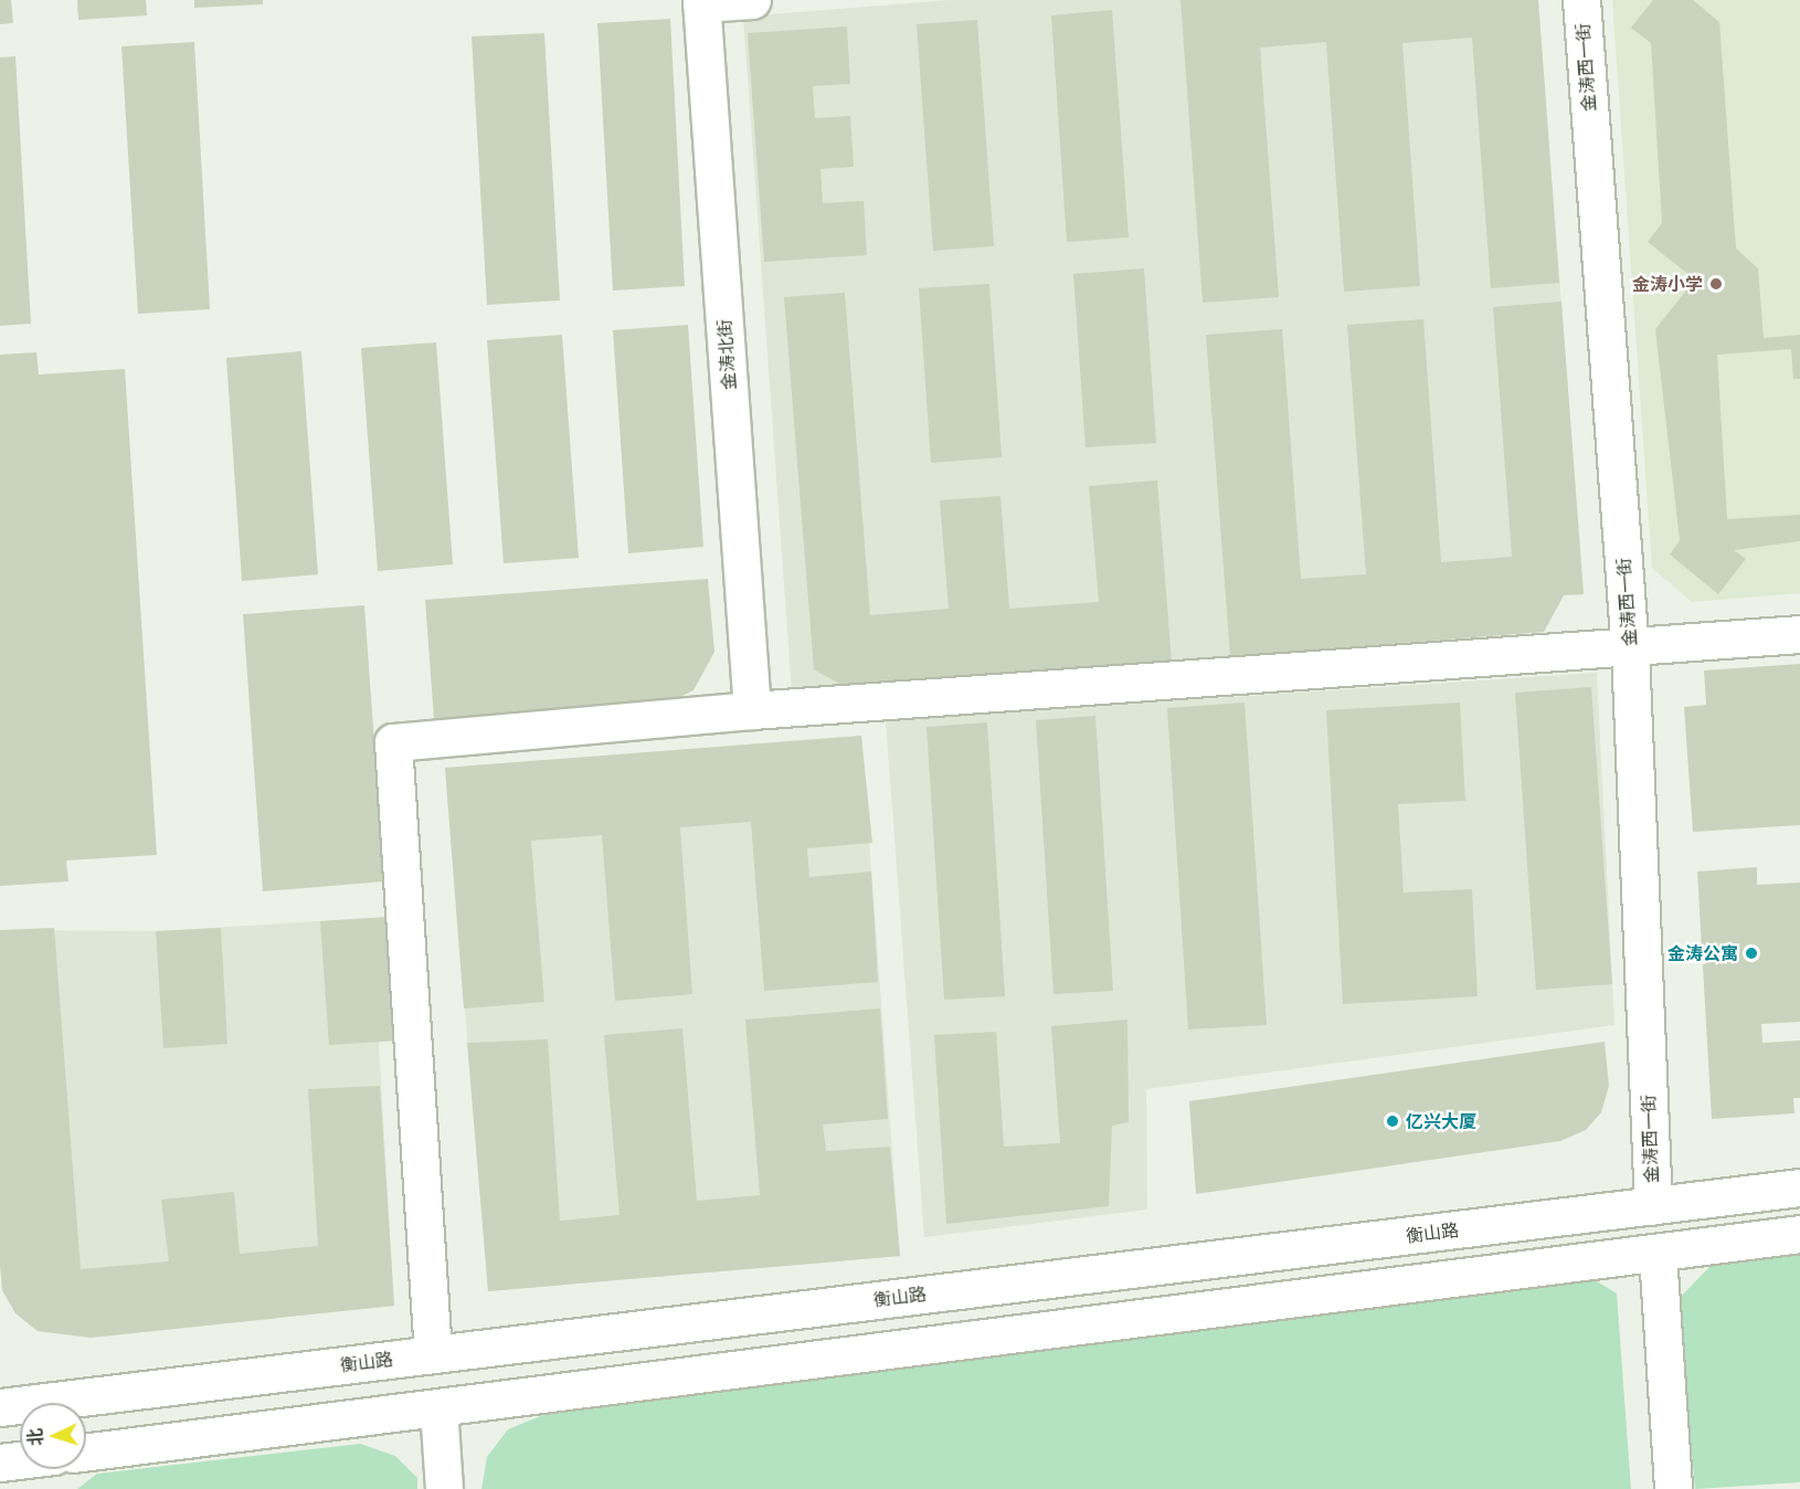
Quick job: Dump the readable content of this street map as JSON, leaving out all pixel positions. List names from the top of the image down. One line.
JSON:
{"streets":{"street":["金涛西一街","金涛北街","衡山路"]},"crossings":[["金涛西一街","衡山路"]],"places":["金涛小学","金涛公寓","亿兴大厦"],"north":"left"}
